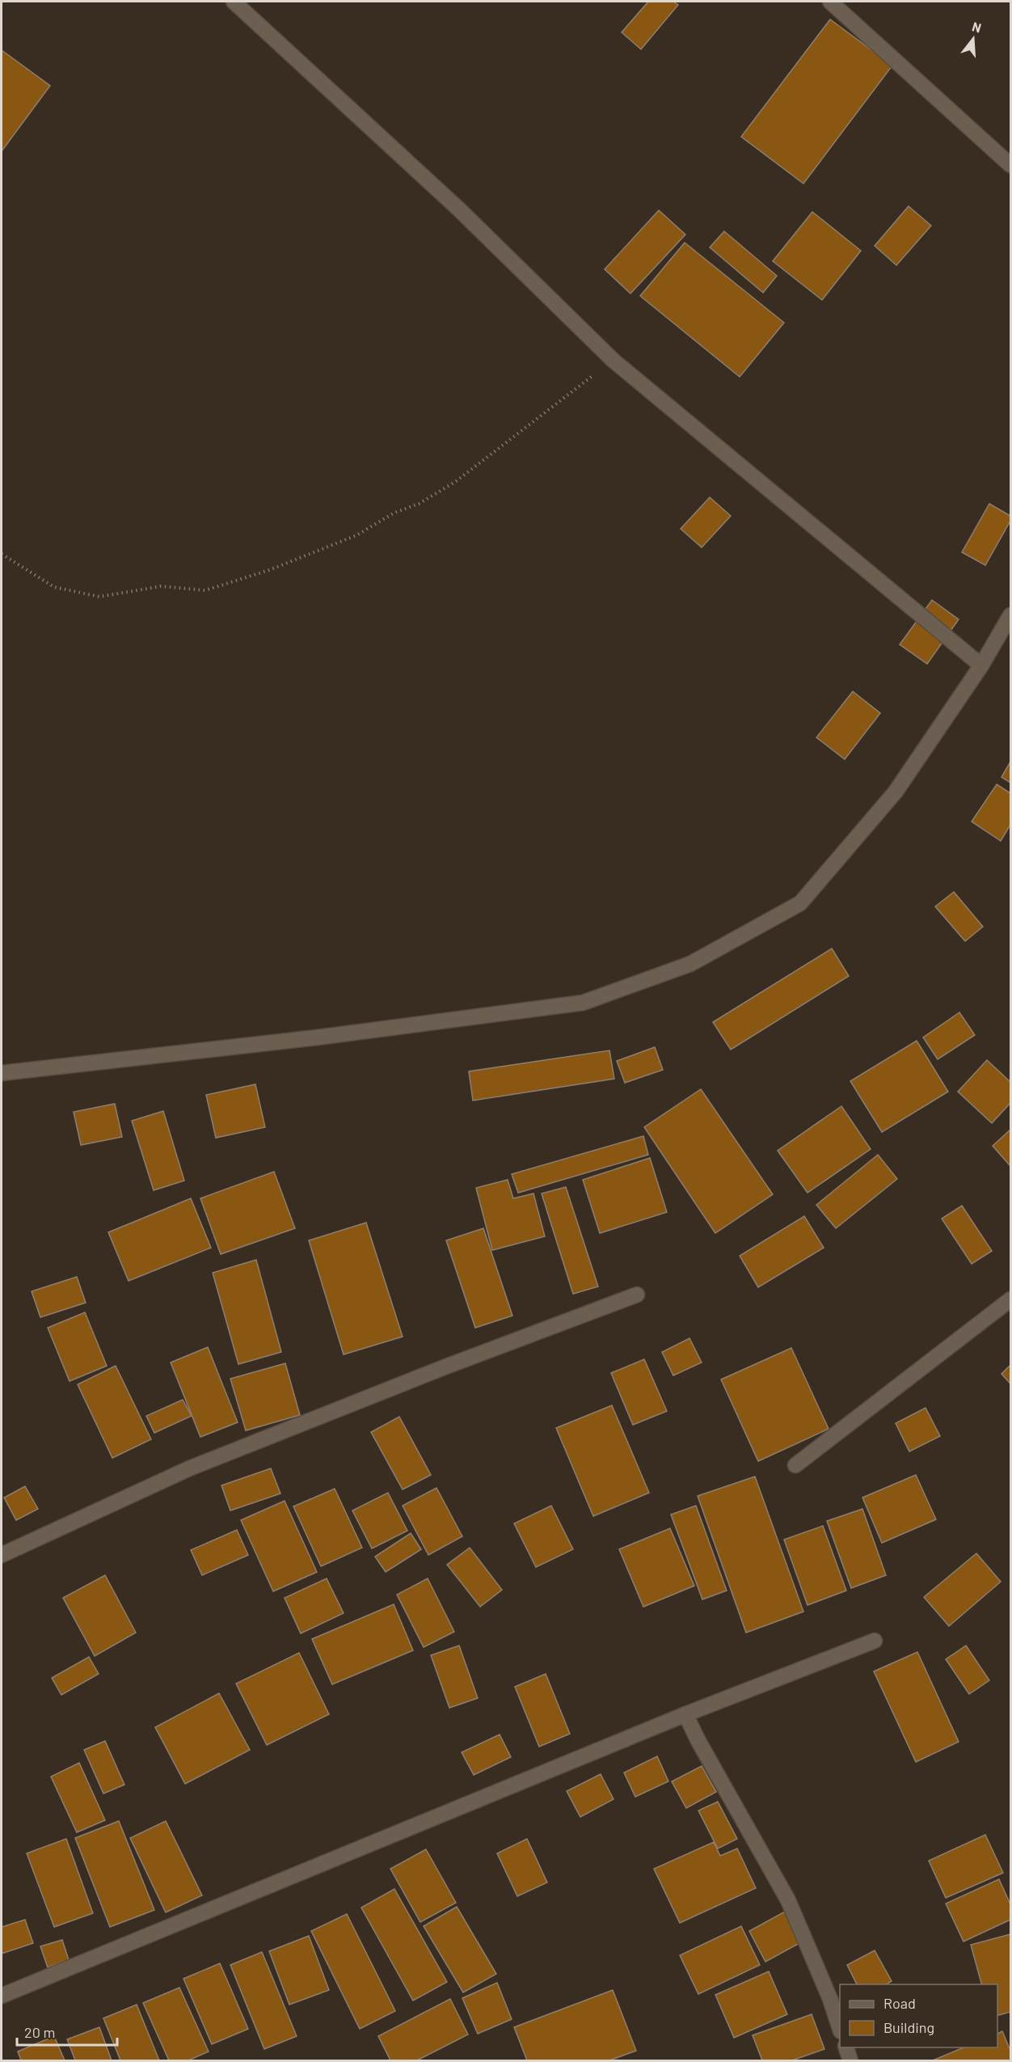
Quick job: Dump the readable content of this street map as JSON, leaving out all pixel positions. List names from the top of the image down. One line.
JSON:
{"legend":["Road","Building"],"scale_bar":"20 m","north":"top"}
